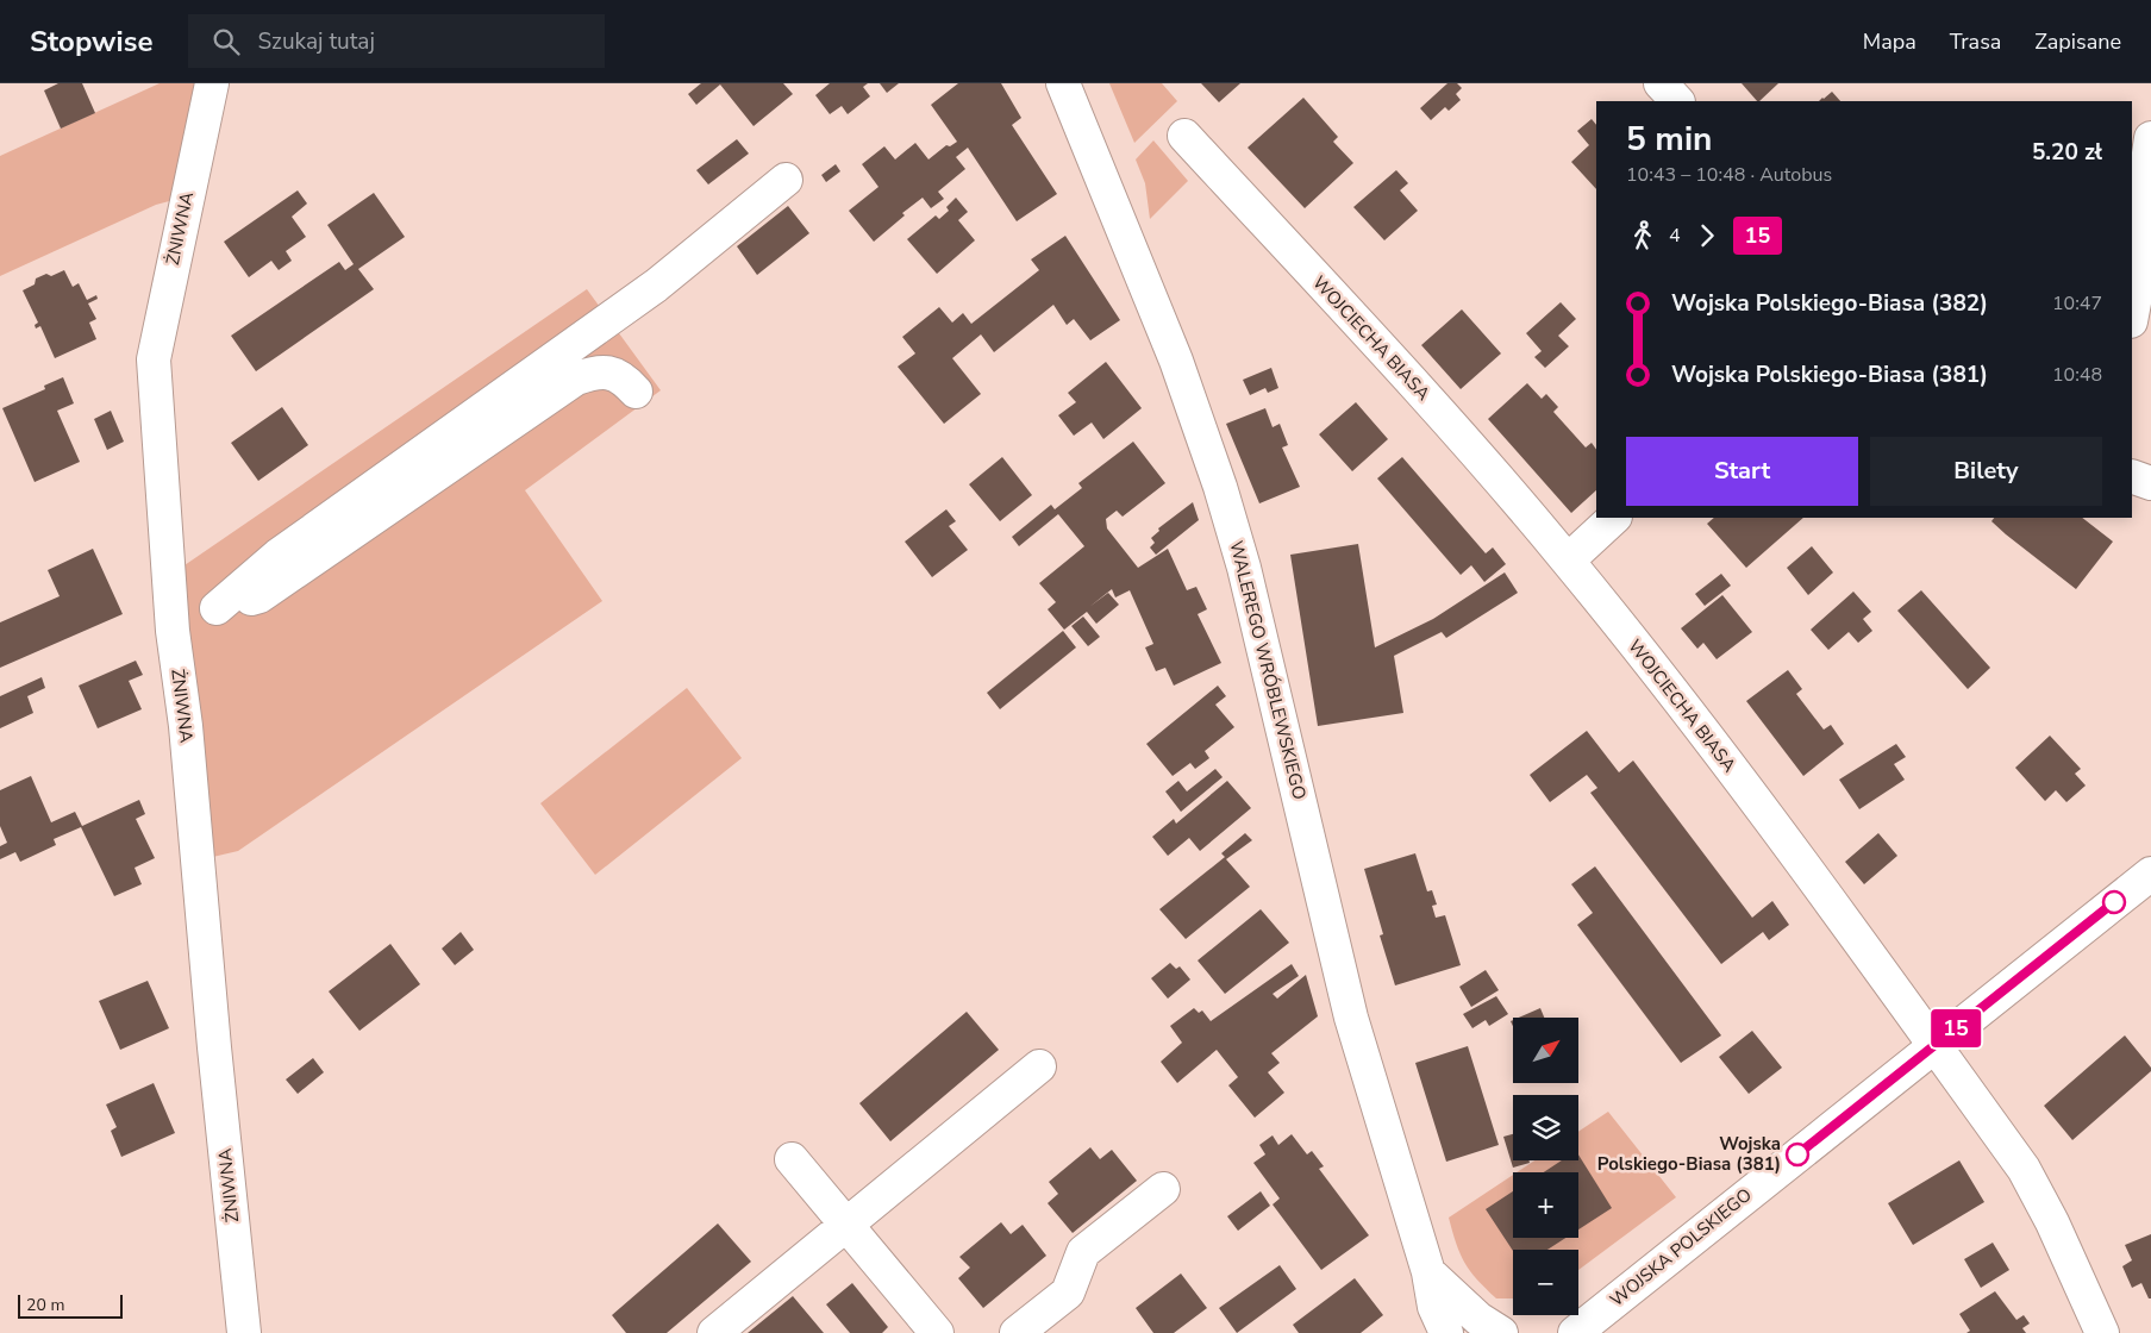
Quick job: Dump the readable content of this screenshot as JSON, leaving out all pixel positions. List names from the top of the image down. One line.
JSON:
{"streets":{"street":["ŻNIWNA","WOJCIECHA BIASA","WALEREGO WRÓBLEWSKIEGO","WOJSKA POLSKIEGO"]},"crossings":[["WOJCIECHA BIASA","WOJSKA POLSKIEGO"]],"places":["Wojska Polskiego-Biasa (381)"],"lines":["bus line 15"],"scale_bar":"20 m","north":"top right","page":{"header":"Stopwise","search":"Szukaj tutaj","nav":["Mapa","Trasa","Zapisane"],"on_map":"15","heading":["5 min","10:43 – 10:48 · Autobus","5.20 zł"],"legs":["4","15"],"list":[{"name":"Wojska Polskiego-Biasa (382)","value":"10:47"},{"name":"Wojska Polskiego-Biasa (381)","value":"10:48"}],"buttons":["Start","Bilety"],"map_buttons":["+","−"],"scale":"20 m"}}
